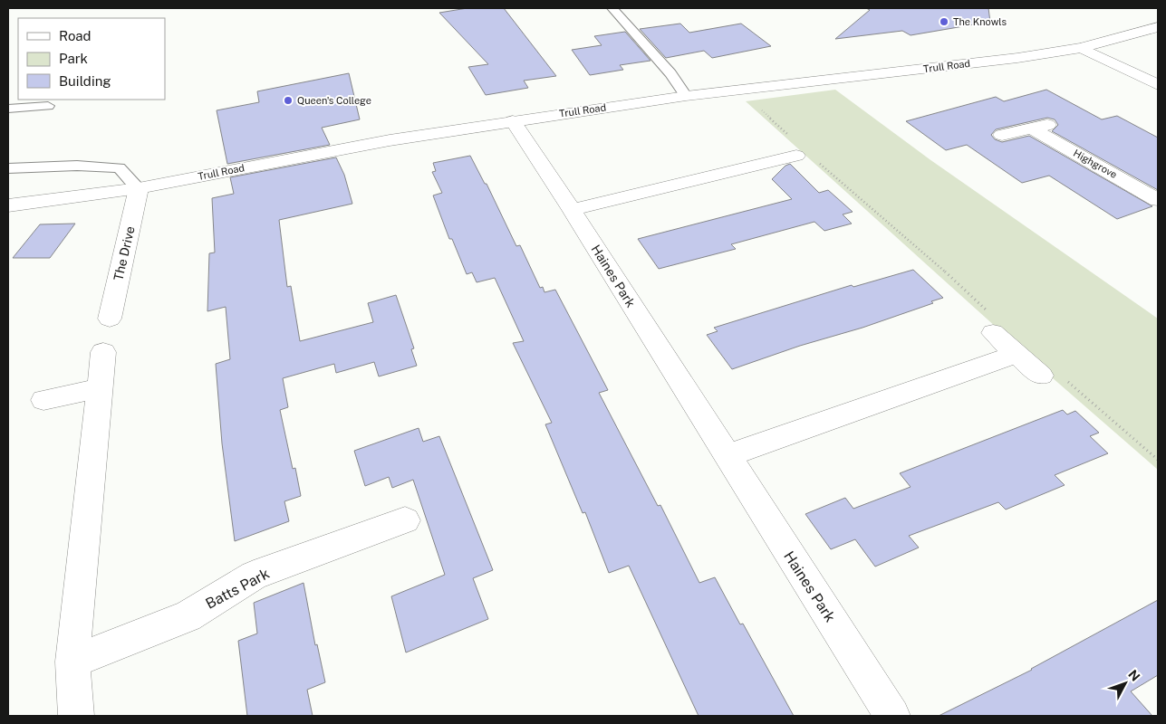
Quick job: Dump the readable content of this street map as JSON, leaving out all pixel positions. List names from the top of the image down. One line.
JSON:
{"streets":{"street":["Trull Road","Highgrove","The Drive","Haines Park","Batts Park"]},"crossings":[["Trull Road","The Drive"],["Trull Road","Haines Park"]],"places":["The Knowls","Queen's College"],"legend":["Road","Park","Building"],"north":"top right"}
